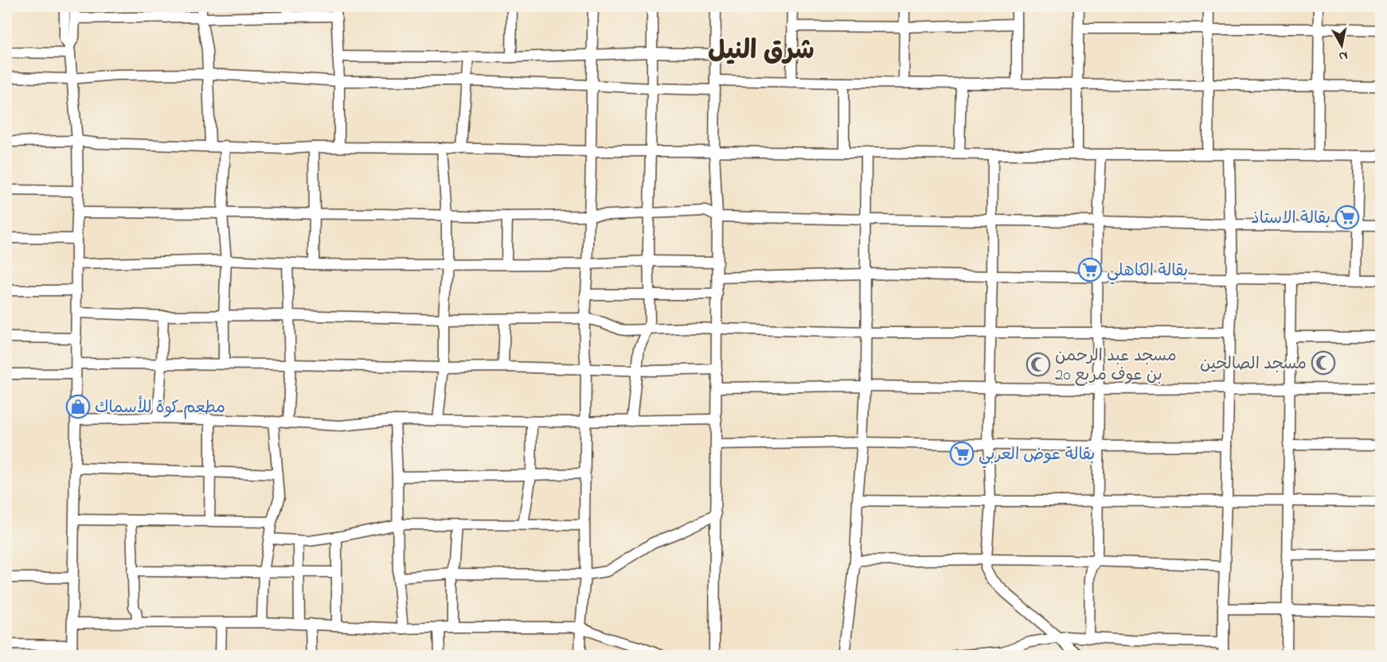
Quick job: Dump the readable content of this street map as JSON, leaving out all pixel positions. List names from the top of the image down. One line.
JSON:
{"districts":["شرق النيل"],"places":{"supermarket":["بقالة الاستاذ","بقالة الكاهلي","بقالة عوض العربي"],"mosque":["مسجد الصالحين","مسجد عبد الرحمن بن عوف مربع 20"],"shop":["مطعم كوة للأسماك"]},"north":"bottom"}
